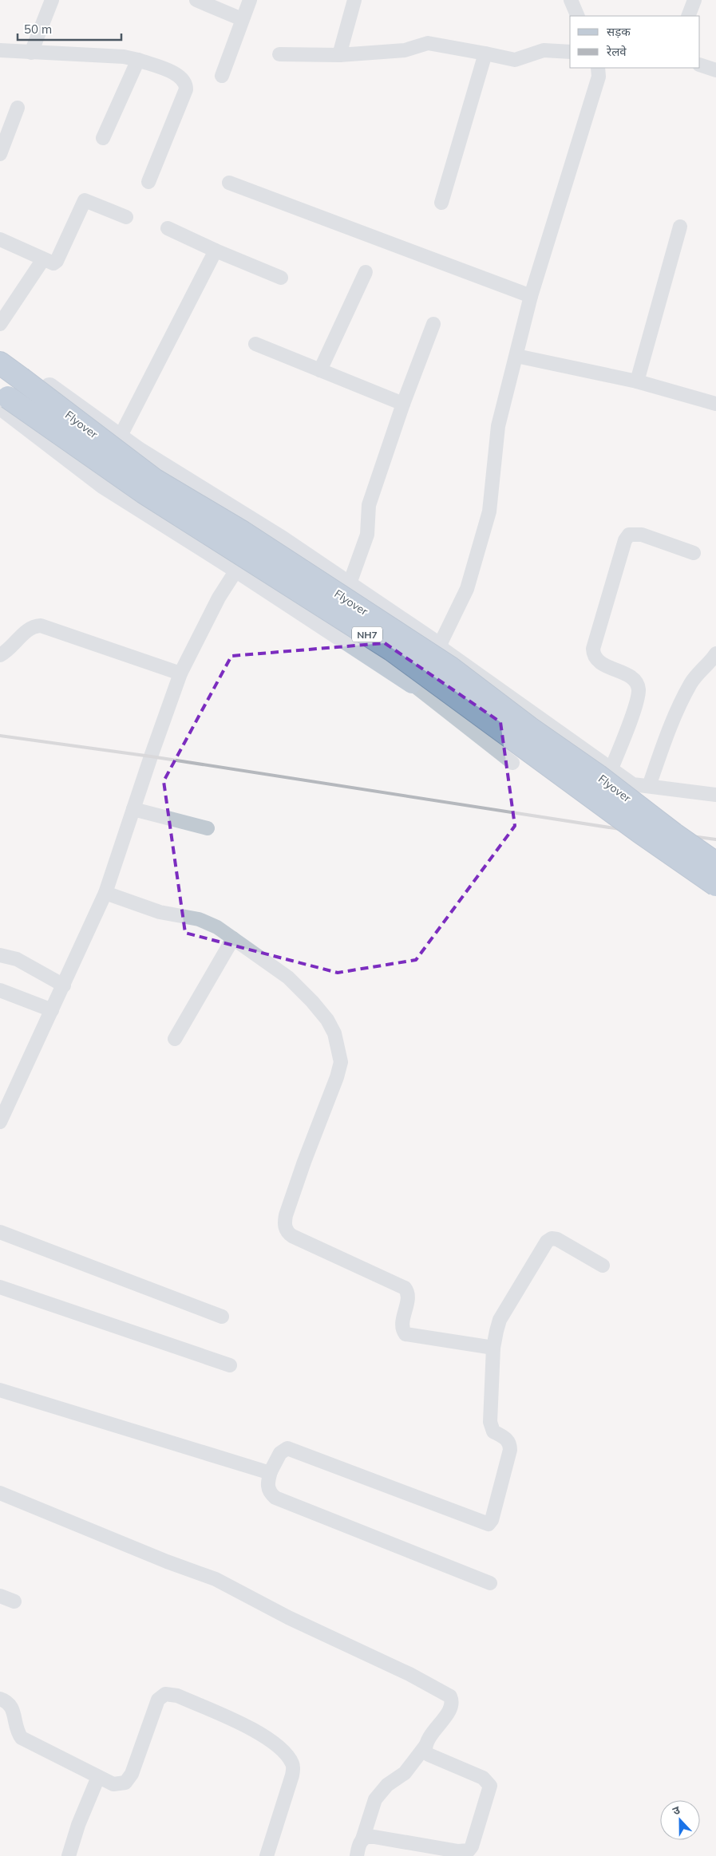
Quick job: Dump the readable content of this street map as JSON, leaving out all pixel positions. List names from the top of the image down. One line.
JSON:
{"streets":{"highway":["Flyover","NH7"]},"legend":["सड़क","रेलवे"],"scale_bar":"50 m","north":"top"}
